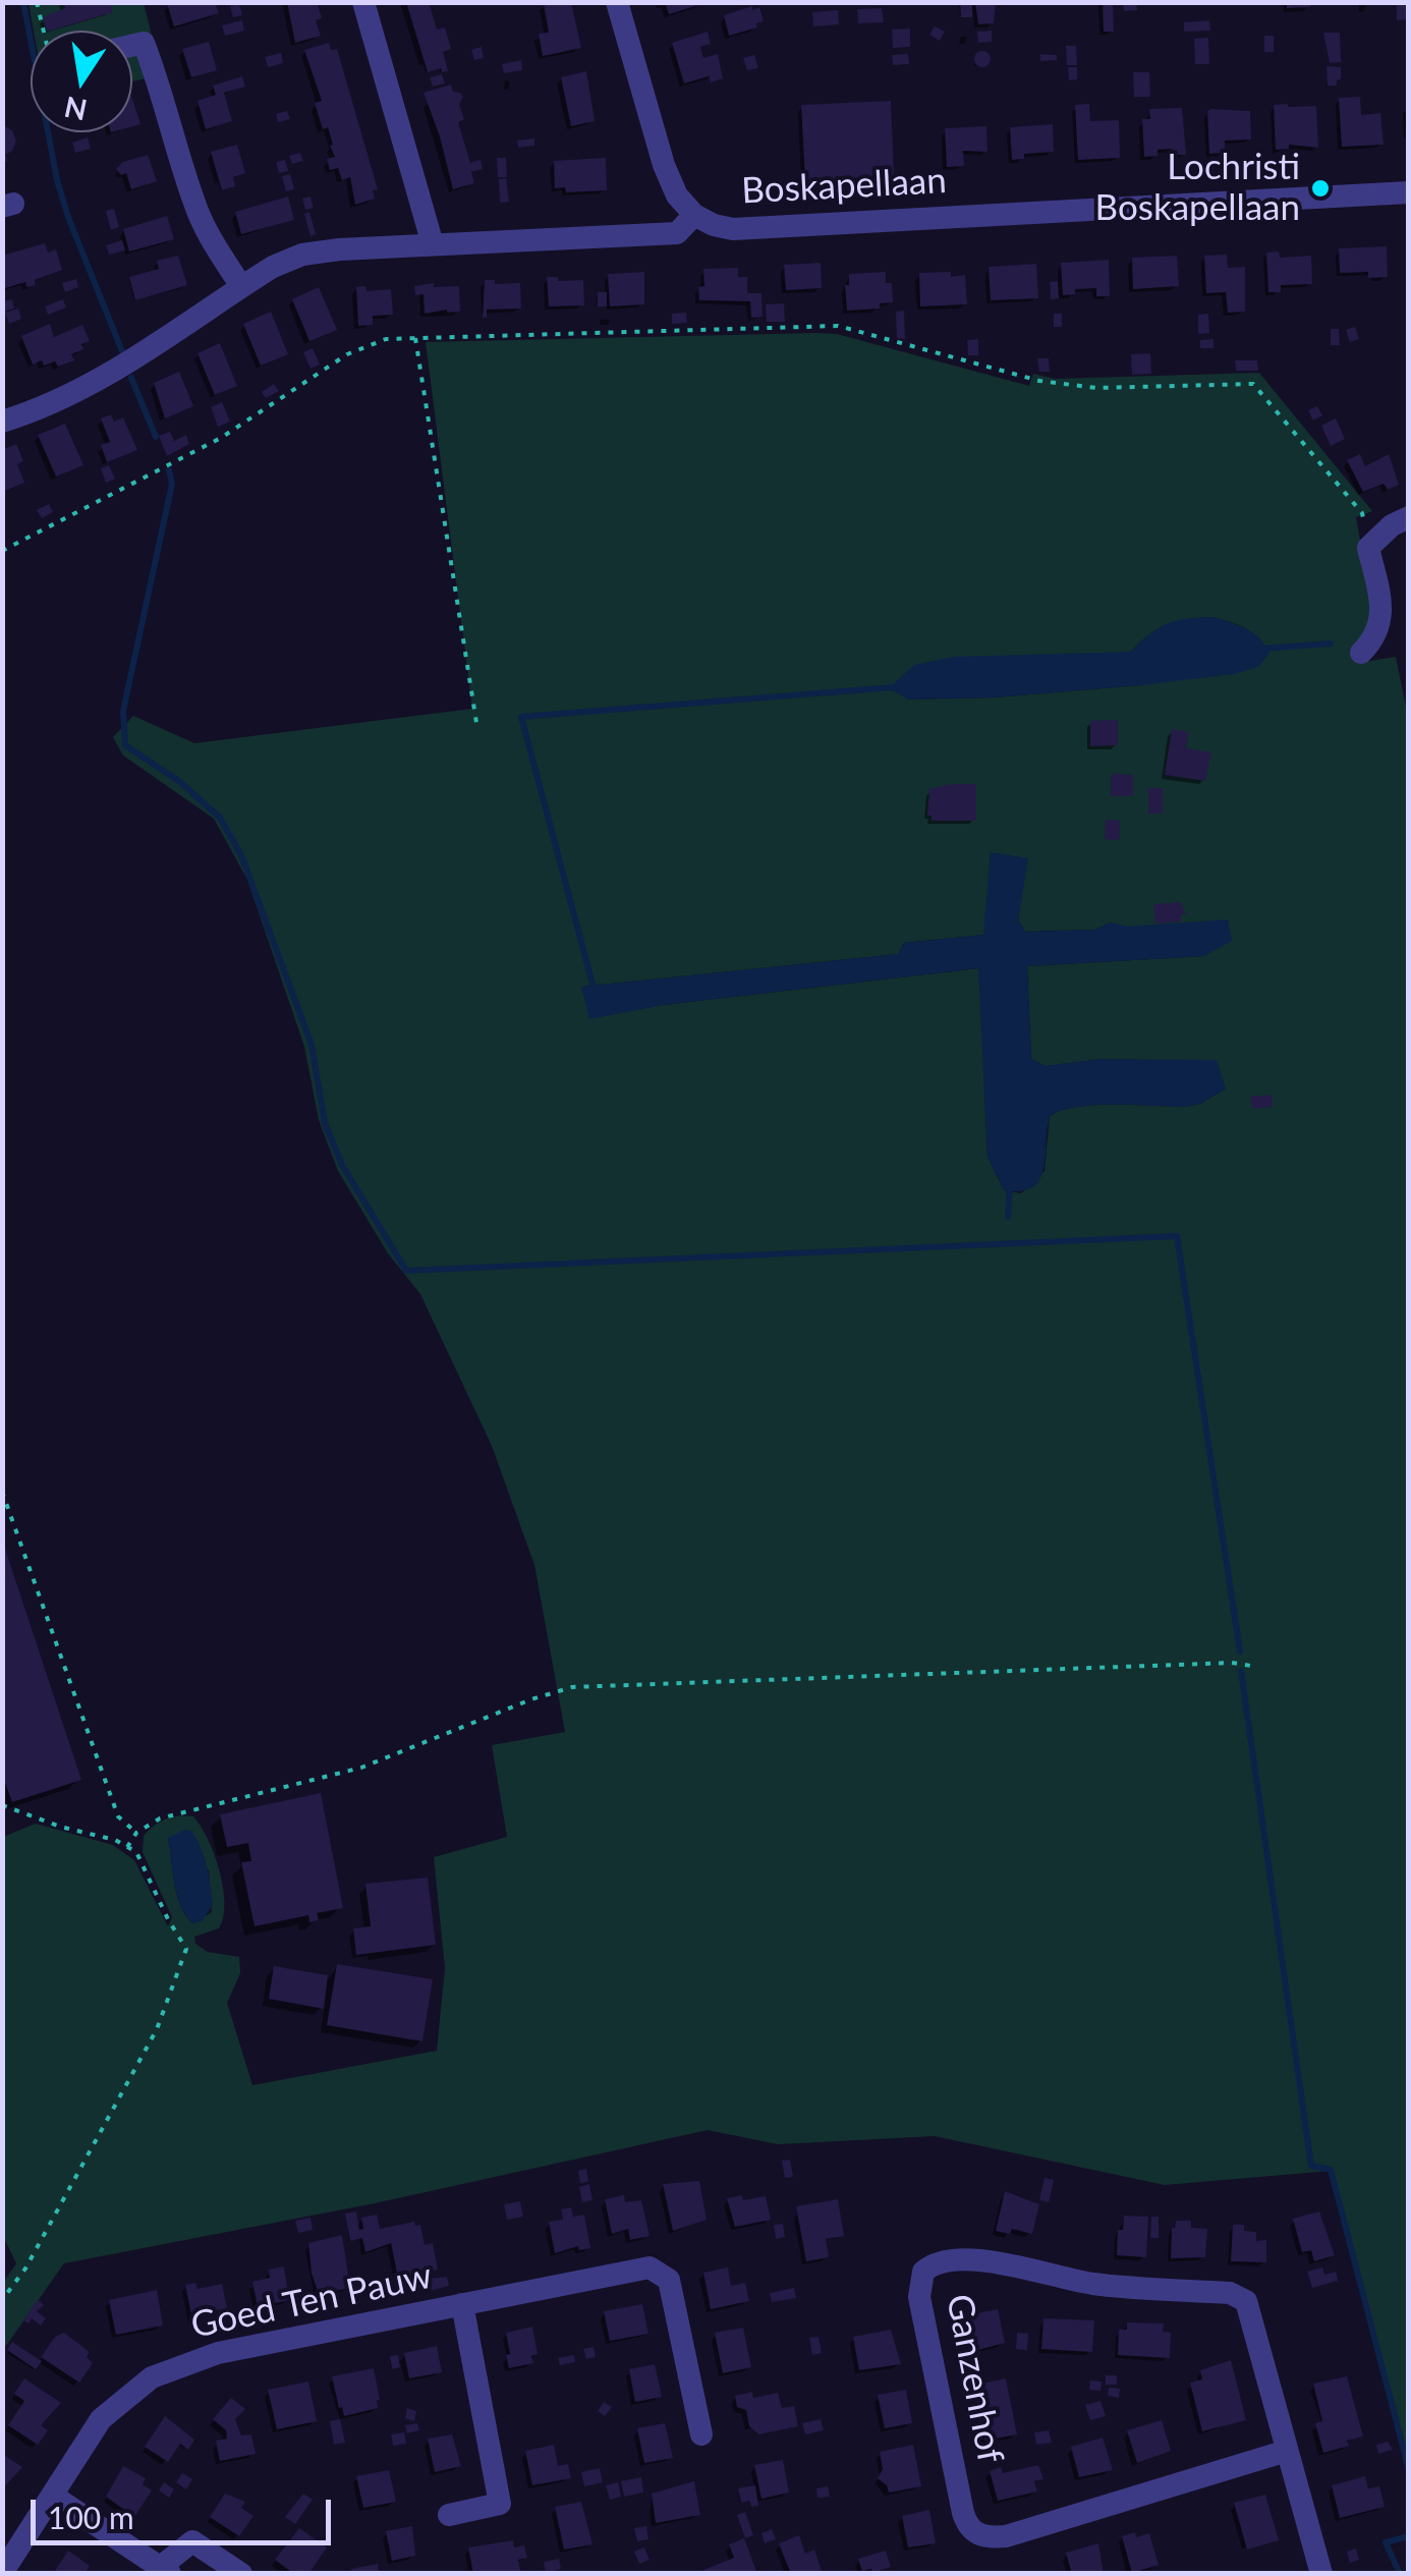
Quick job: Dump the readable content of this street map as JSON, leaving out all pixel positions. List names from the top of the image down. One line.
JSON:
{"streets":{"street":["Boskapellaan","Goed Ten Pauw","Ganzenhof"]},"places":["Lochristi Boskapellaan"],"scale_bar":"100 m","north":"bottom"}
